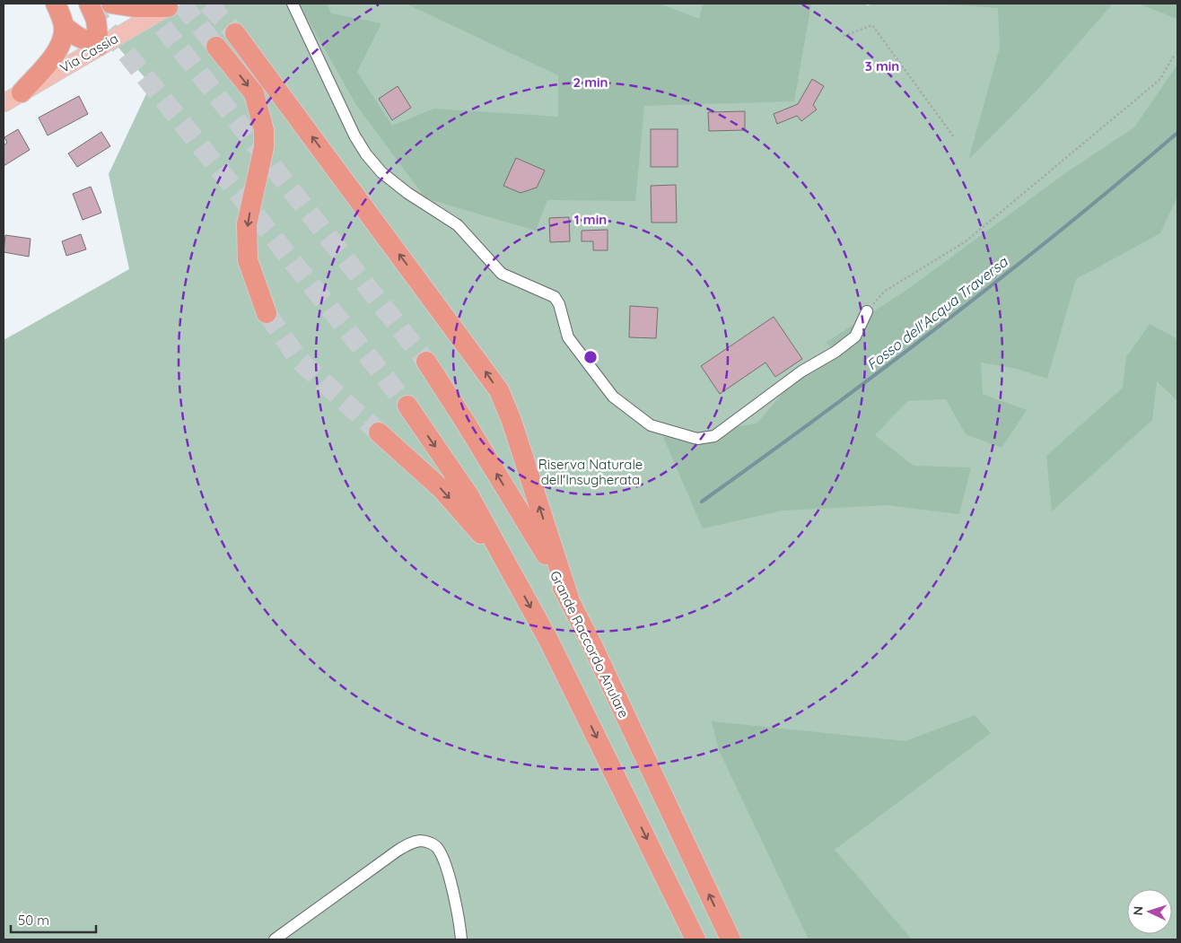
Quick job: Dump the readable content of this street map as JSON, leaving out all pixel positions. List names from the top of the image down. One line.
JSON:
{"streets":{"highway":["Grande Raccordo Anulare"],"main road":["Via Cassia"]},"water":["Fosso dell'Acqua Traversa"],"parks":["Riserva Naturale dell'Insugherata"],"scale_bar":"50 m","north":"left","rings":["3 min","2 min","1 min"]}
